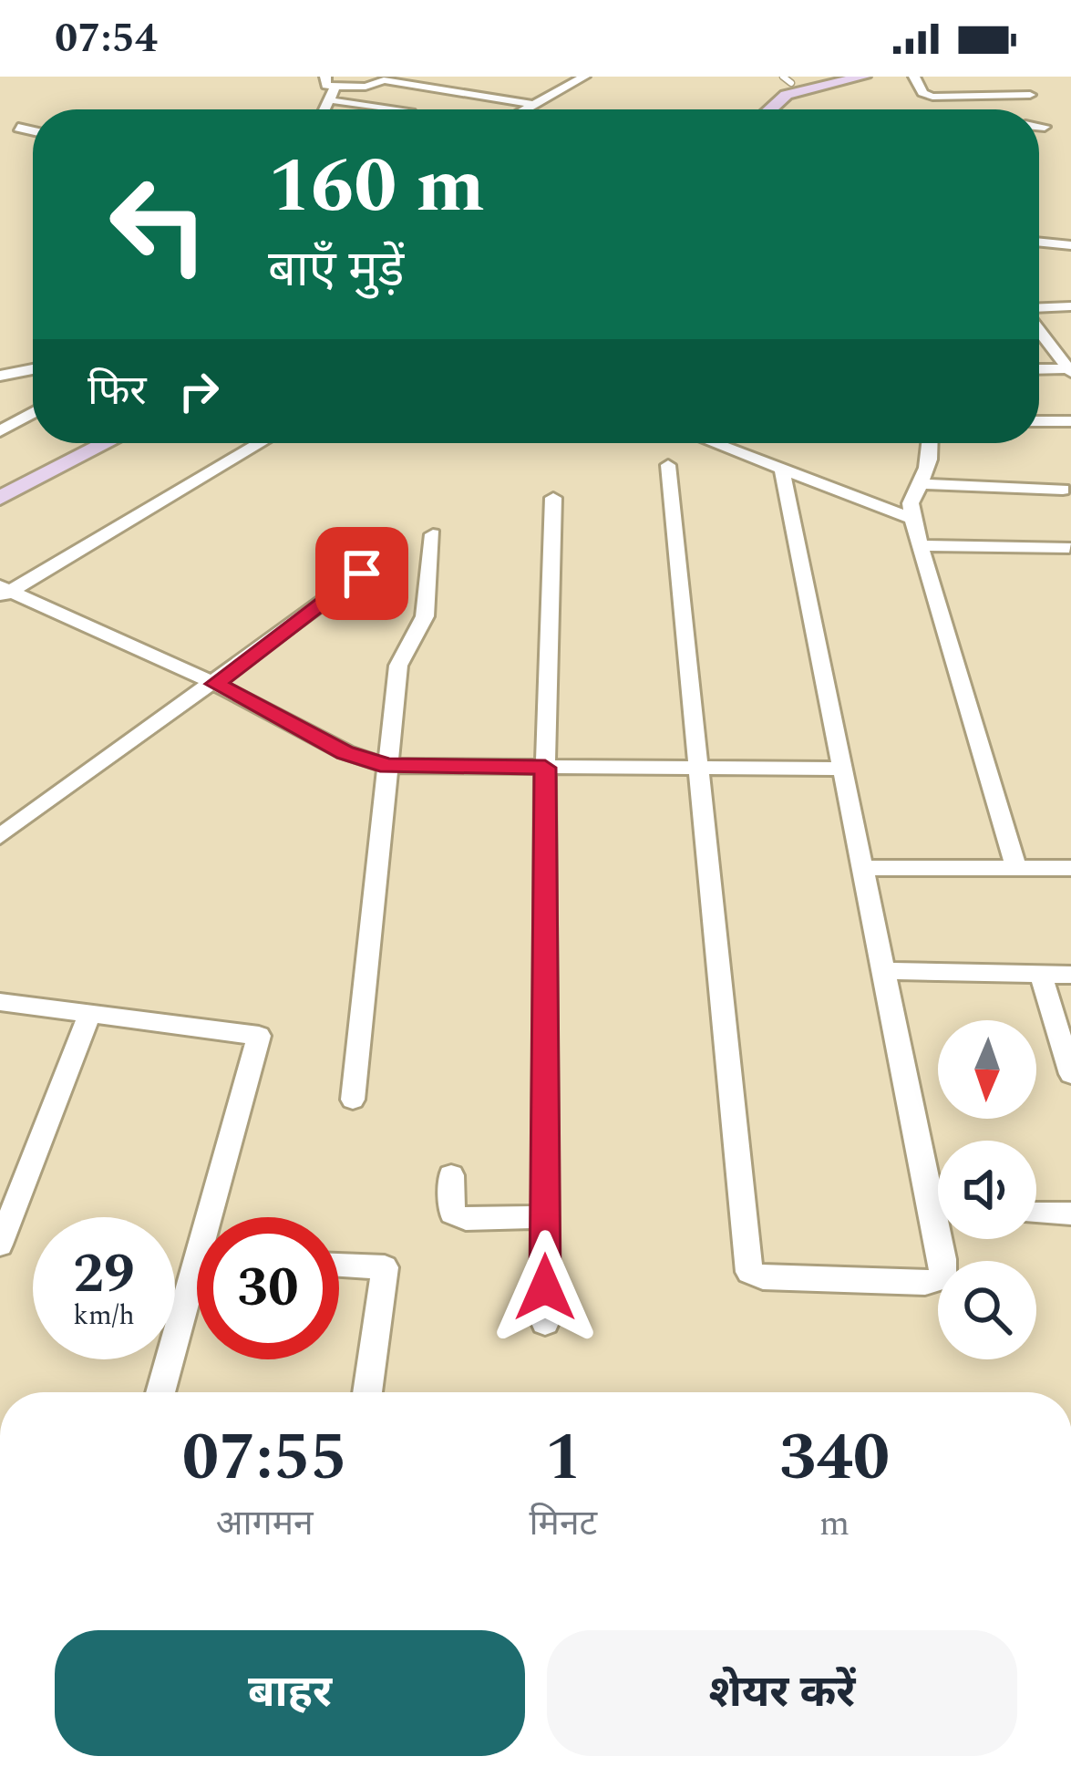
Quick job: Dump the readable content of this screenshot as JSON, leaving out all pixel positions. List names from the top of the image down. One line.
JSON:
{"north":"bottom","page":{"status":"07:54","turn":["160 m","बाएँ मुड़ें"],"then":"फिर","speed":"29 km/h","limit":"30","eta":["07:55","आगमन","1","मिनट","340","m"],"buttons":["बाहर","शेयर करें"]}}
